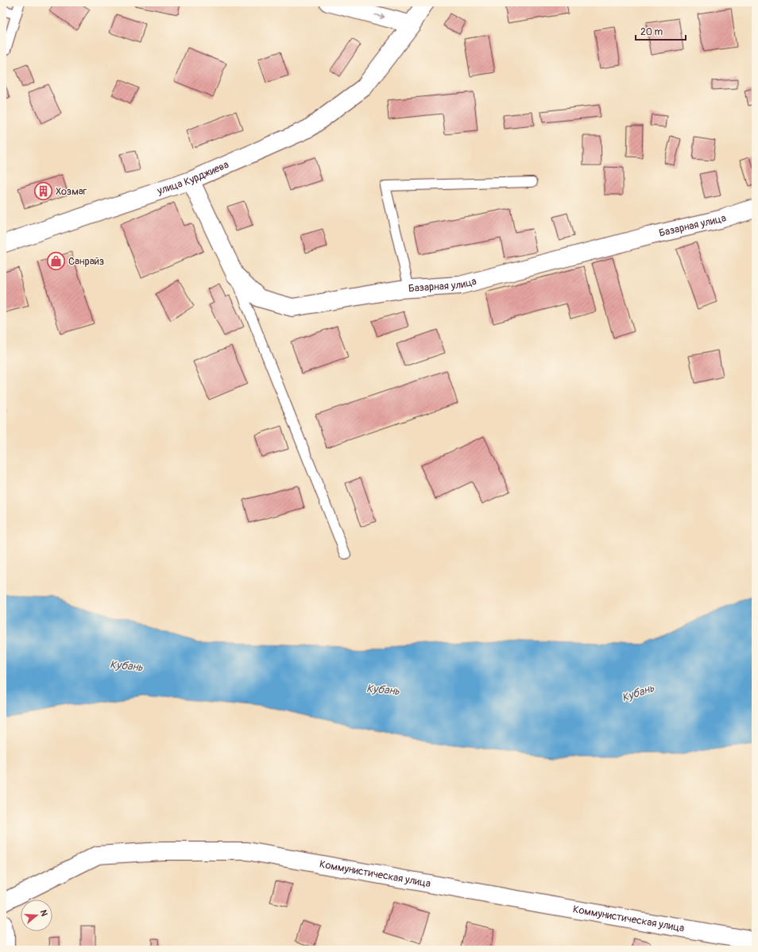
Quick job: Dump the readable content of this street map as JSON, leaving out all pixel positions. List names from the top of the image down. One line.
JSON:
{"streets":{"street":["улица Курджиева","Базарная улица","Коммунистическая улица"]},"crossings":[["улица Курджиева","Базарная улица"]],"water":["Кубань"],"places":{"building":["Хозмаг"],"shop":["Санрайз"]},"scale_bar":"20 m","north":"right"}
